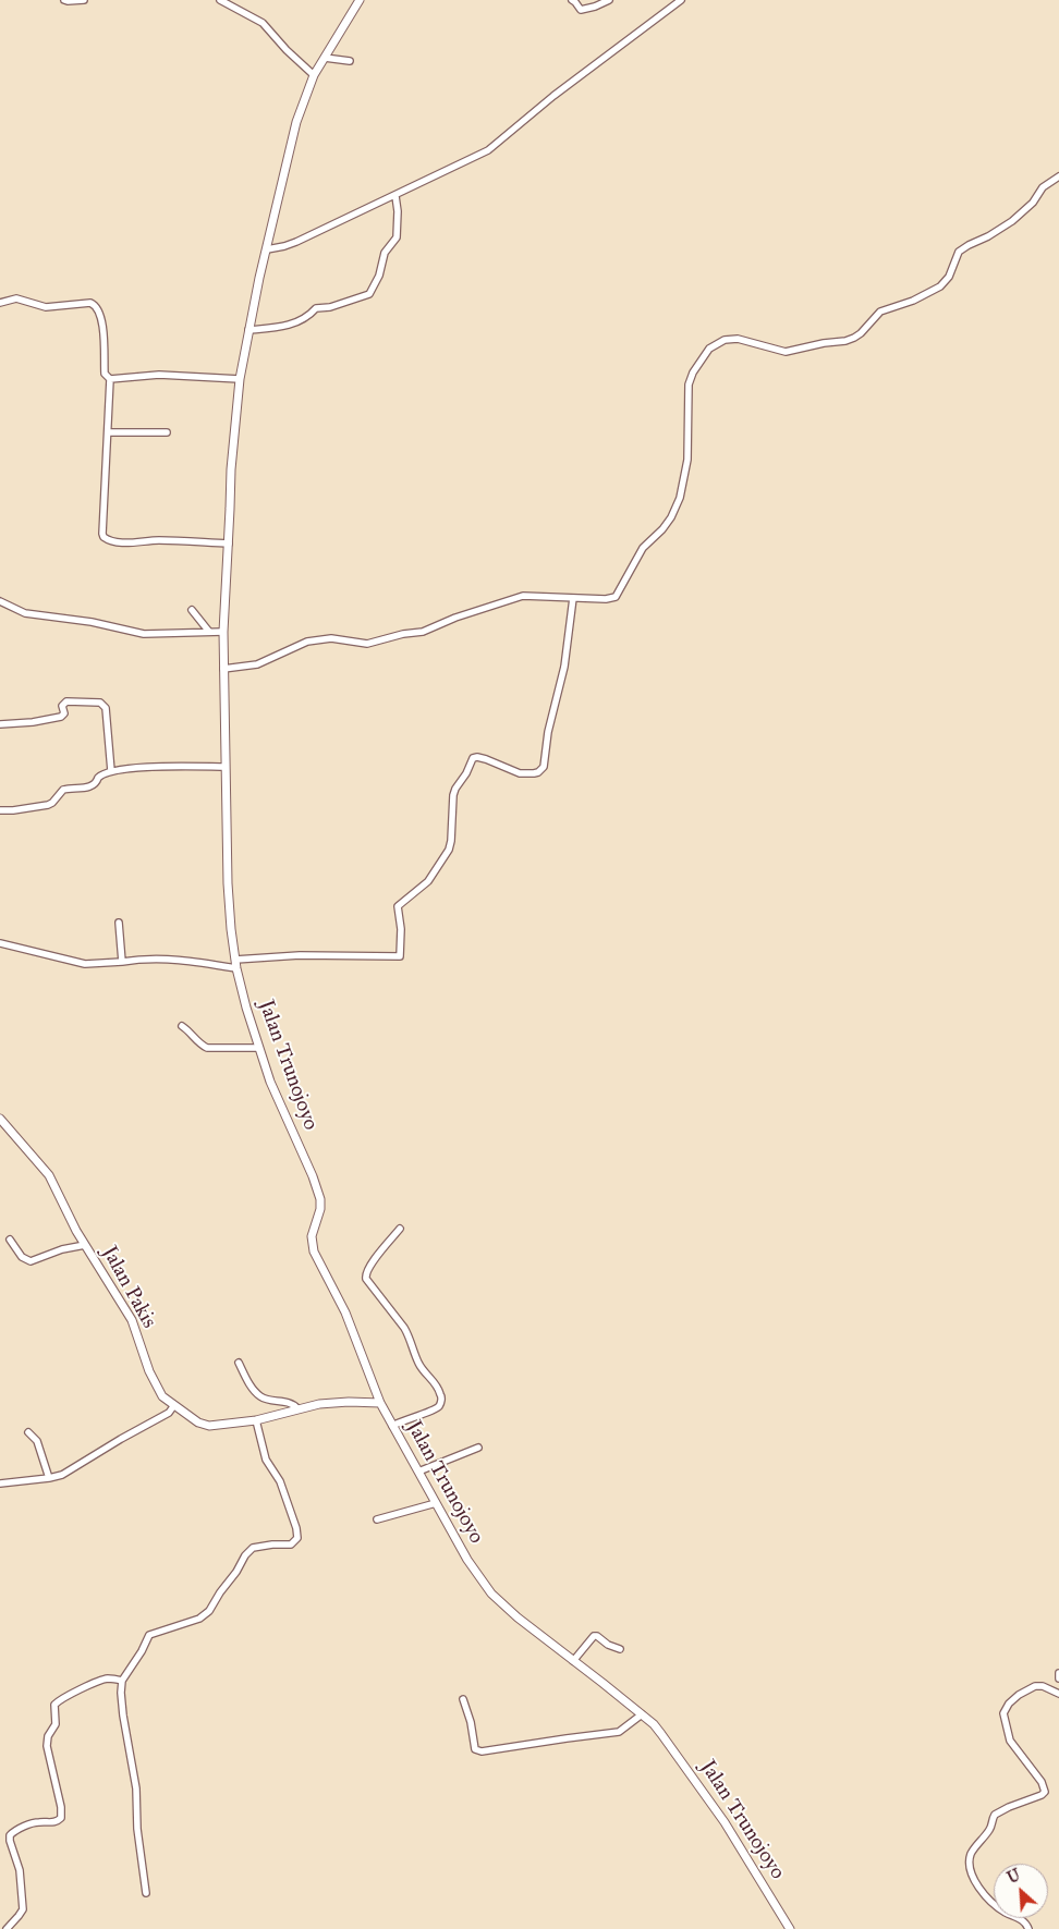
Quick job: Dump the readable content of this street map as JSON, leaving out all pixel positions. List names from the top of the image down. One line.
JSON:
{"streets":{"street":["Jalan Trunojoyo","Jalan Pakis"]},"crossings":[["Jalan Trunojoyo","Jalan Pakis"]],"north":"top left"}
